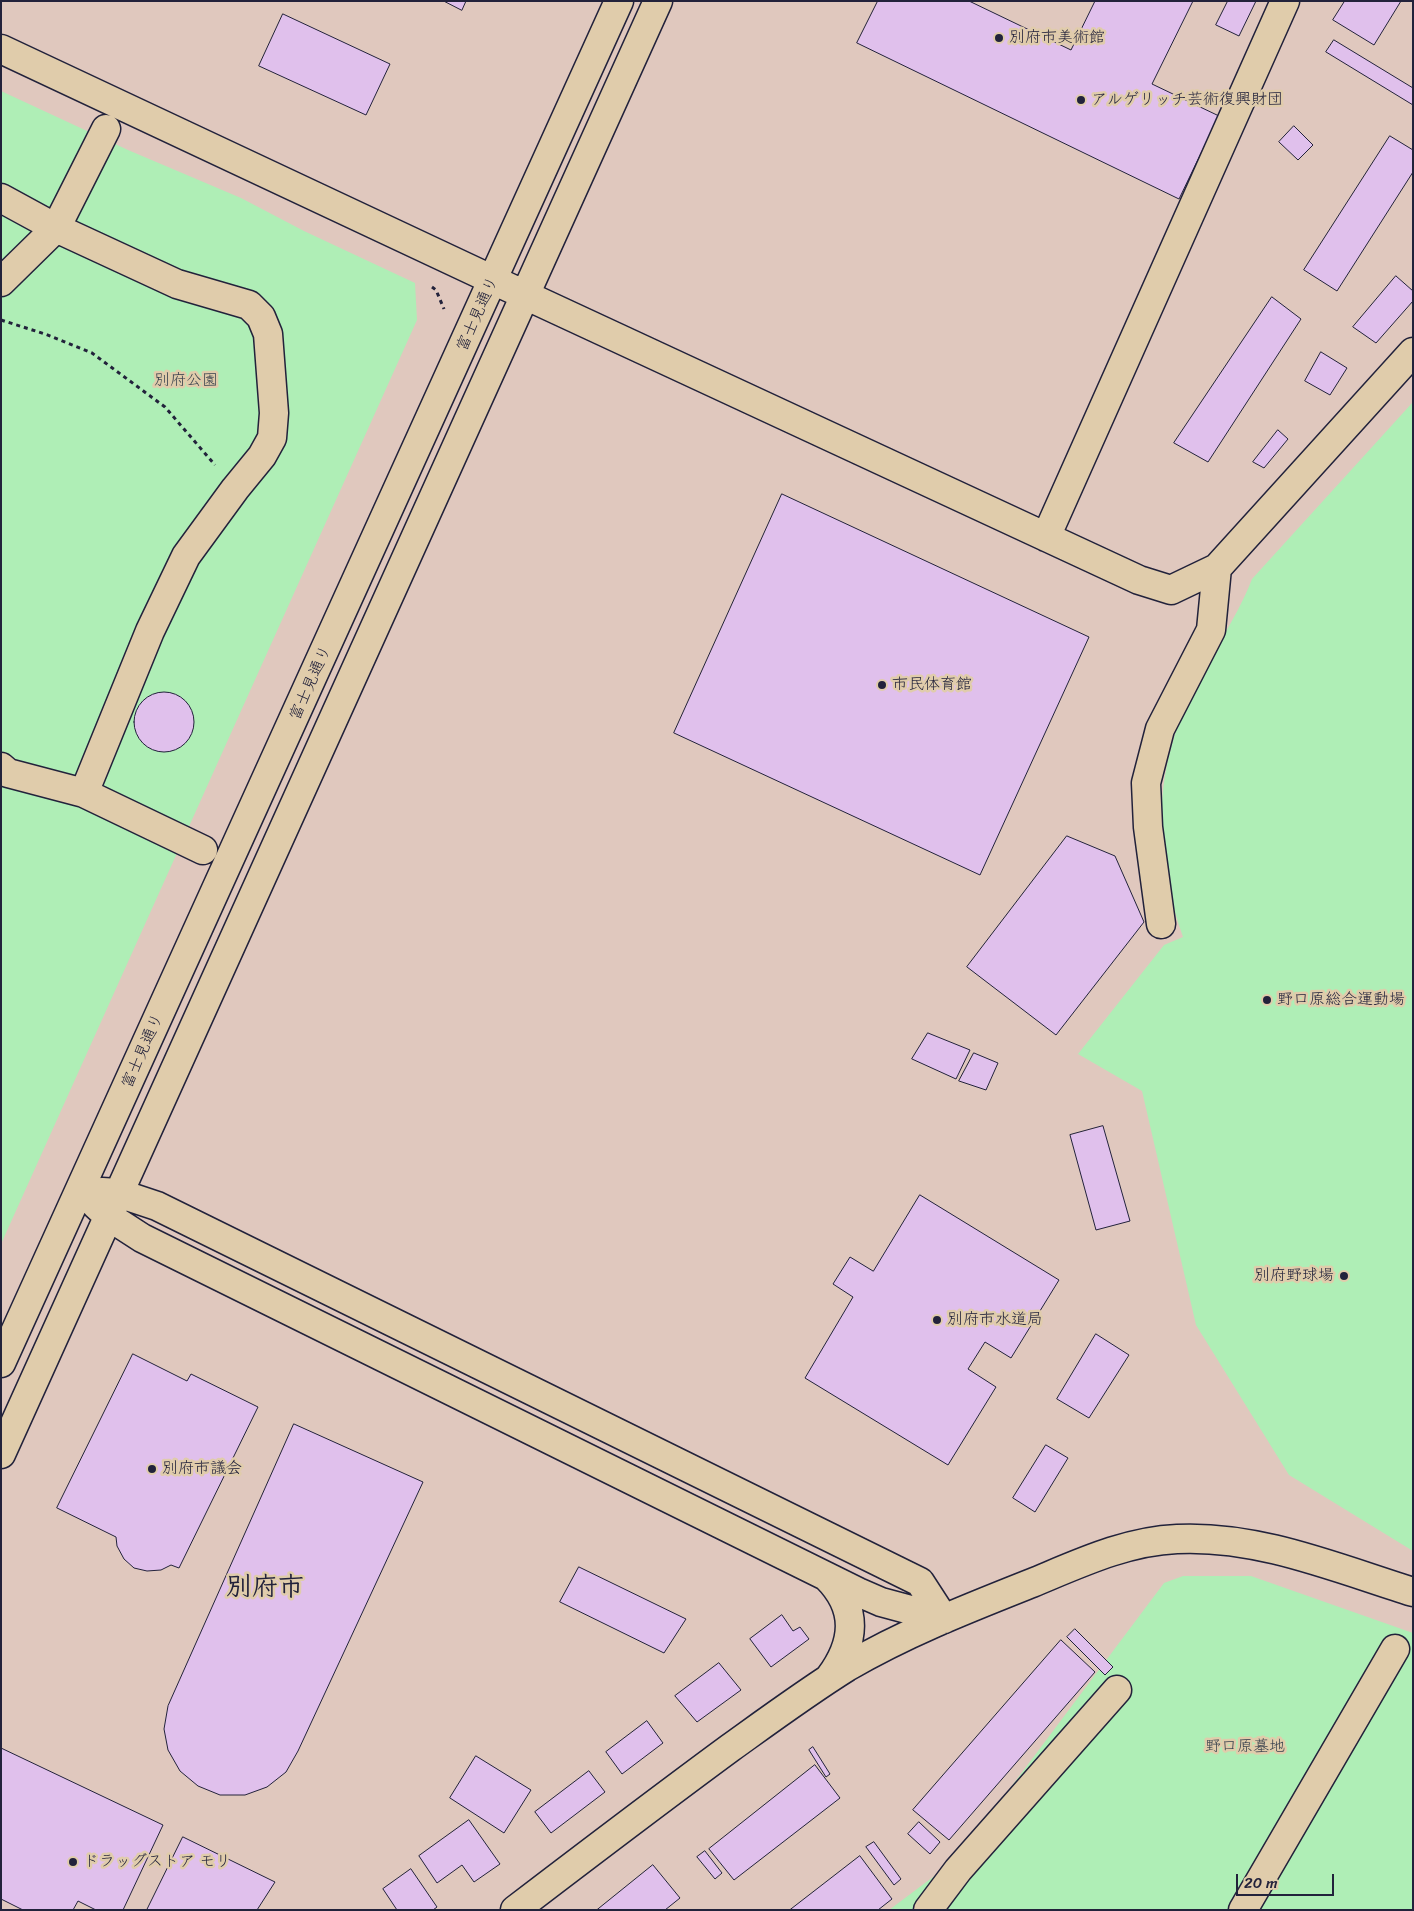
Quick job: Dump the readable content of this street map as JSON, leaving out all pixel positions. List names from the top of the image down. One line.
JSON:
{"streets":{"street":["富士見通り"]},"districts":["別府市"],"parks":["別府公園","野口原墓地"],"places":["別府市美術館","アルゲリッチ芸術復興財団","市民体育館","野口原総合運動場","別府野球場","別府市水道局","別府市議会","ドラッグストア モリ"],"scale_bar":"20 m"}
